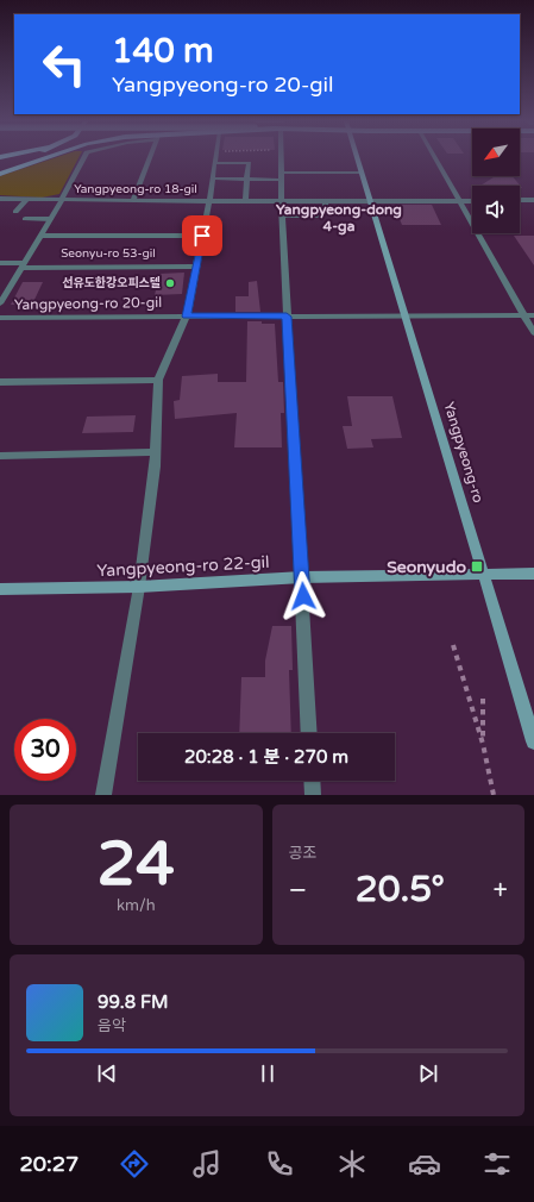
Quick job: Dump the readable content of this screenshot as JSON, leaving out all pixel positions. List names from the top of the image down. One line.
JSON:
{"streets":{"main road":["Yangpyeong-ro","Yangpyeong-ro 22-gil"],"street":["Yangpyeong-ro 18-gil","Seonyu-ro 53-gil","Yangpyeong-ro 20-gil"]},"crossings":[["Yangpyeong-ro 18-gil","Yangpyeong-ro"],["Yangpyeong-ro 20-gil","Yangpyeong-ro"],["Yangpyeong-ro","Yangpyeong-ro 22-gil"]],"districts":["Yangpyeong-dong 4-ga"],"places":{"other":["선유도한강오피스텔"],"transit":["Seonyudo"]},"north":"bottom left","page":{"turn":["140 m","Yangpyeong-ro 20-gil"],"limit":"30","trip":"20:28 · 1 분 · 270 m","tile":[["24","km/h"],"공조"],"heat":["−","20.5°","+"],"song":["99.8 FM","음악"],"tabs":"20:27"}}
